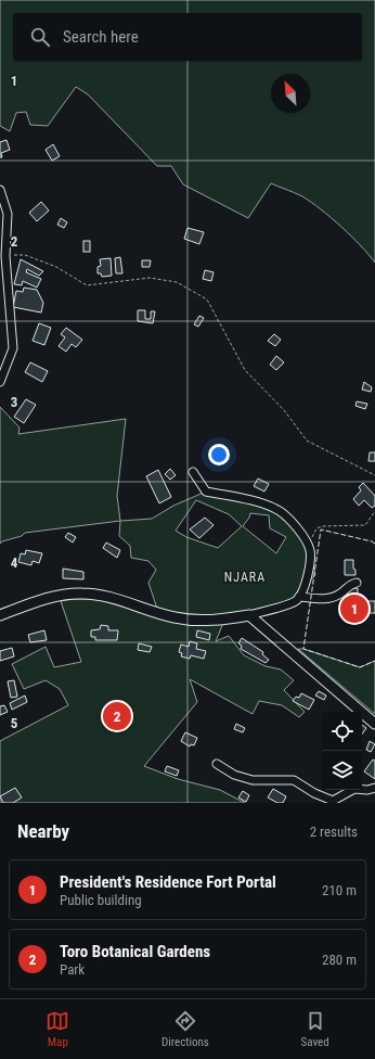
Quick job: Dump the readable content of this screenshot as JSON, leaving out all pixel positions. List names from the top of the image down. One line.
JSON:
{"districts":["NJARA"],"north":"top left","page":{"search":"Search here","pins":["1","2"],"heading":["Nearby","2 results"],"list":[{"mark":"1","name":"President's Residence Fort Portal","note":"Public building","value":"210 m"},{"mark":"2","name":"Toro Botanical Gardens","note":"Park","value":"280 m"}],"nav":["Map","Directions","Saved"]},"grid":{"rows":["1","2","3","4","5"]}}
